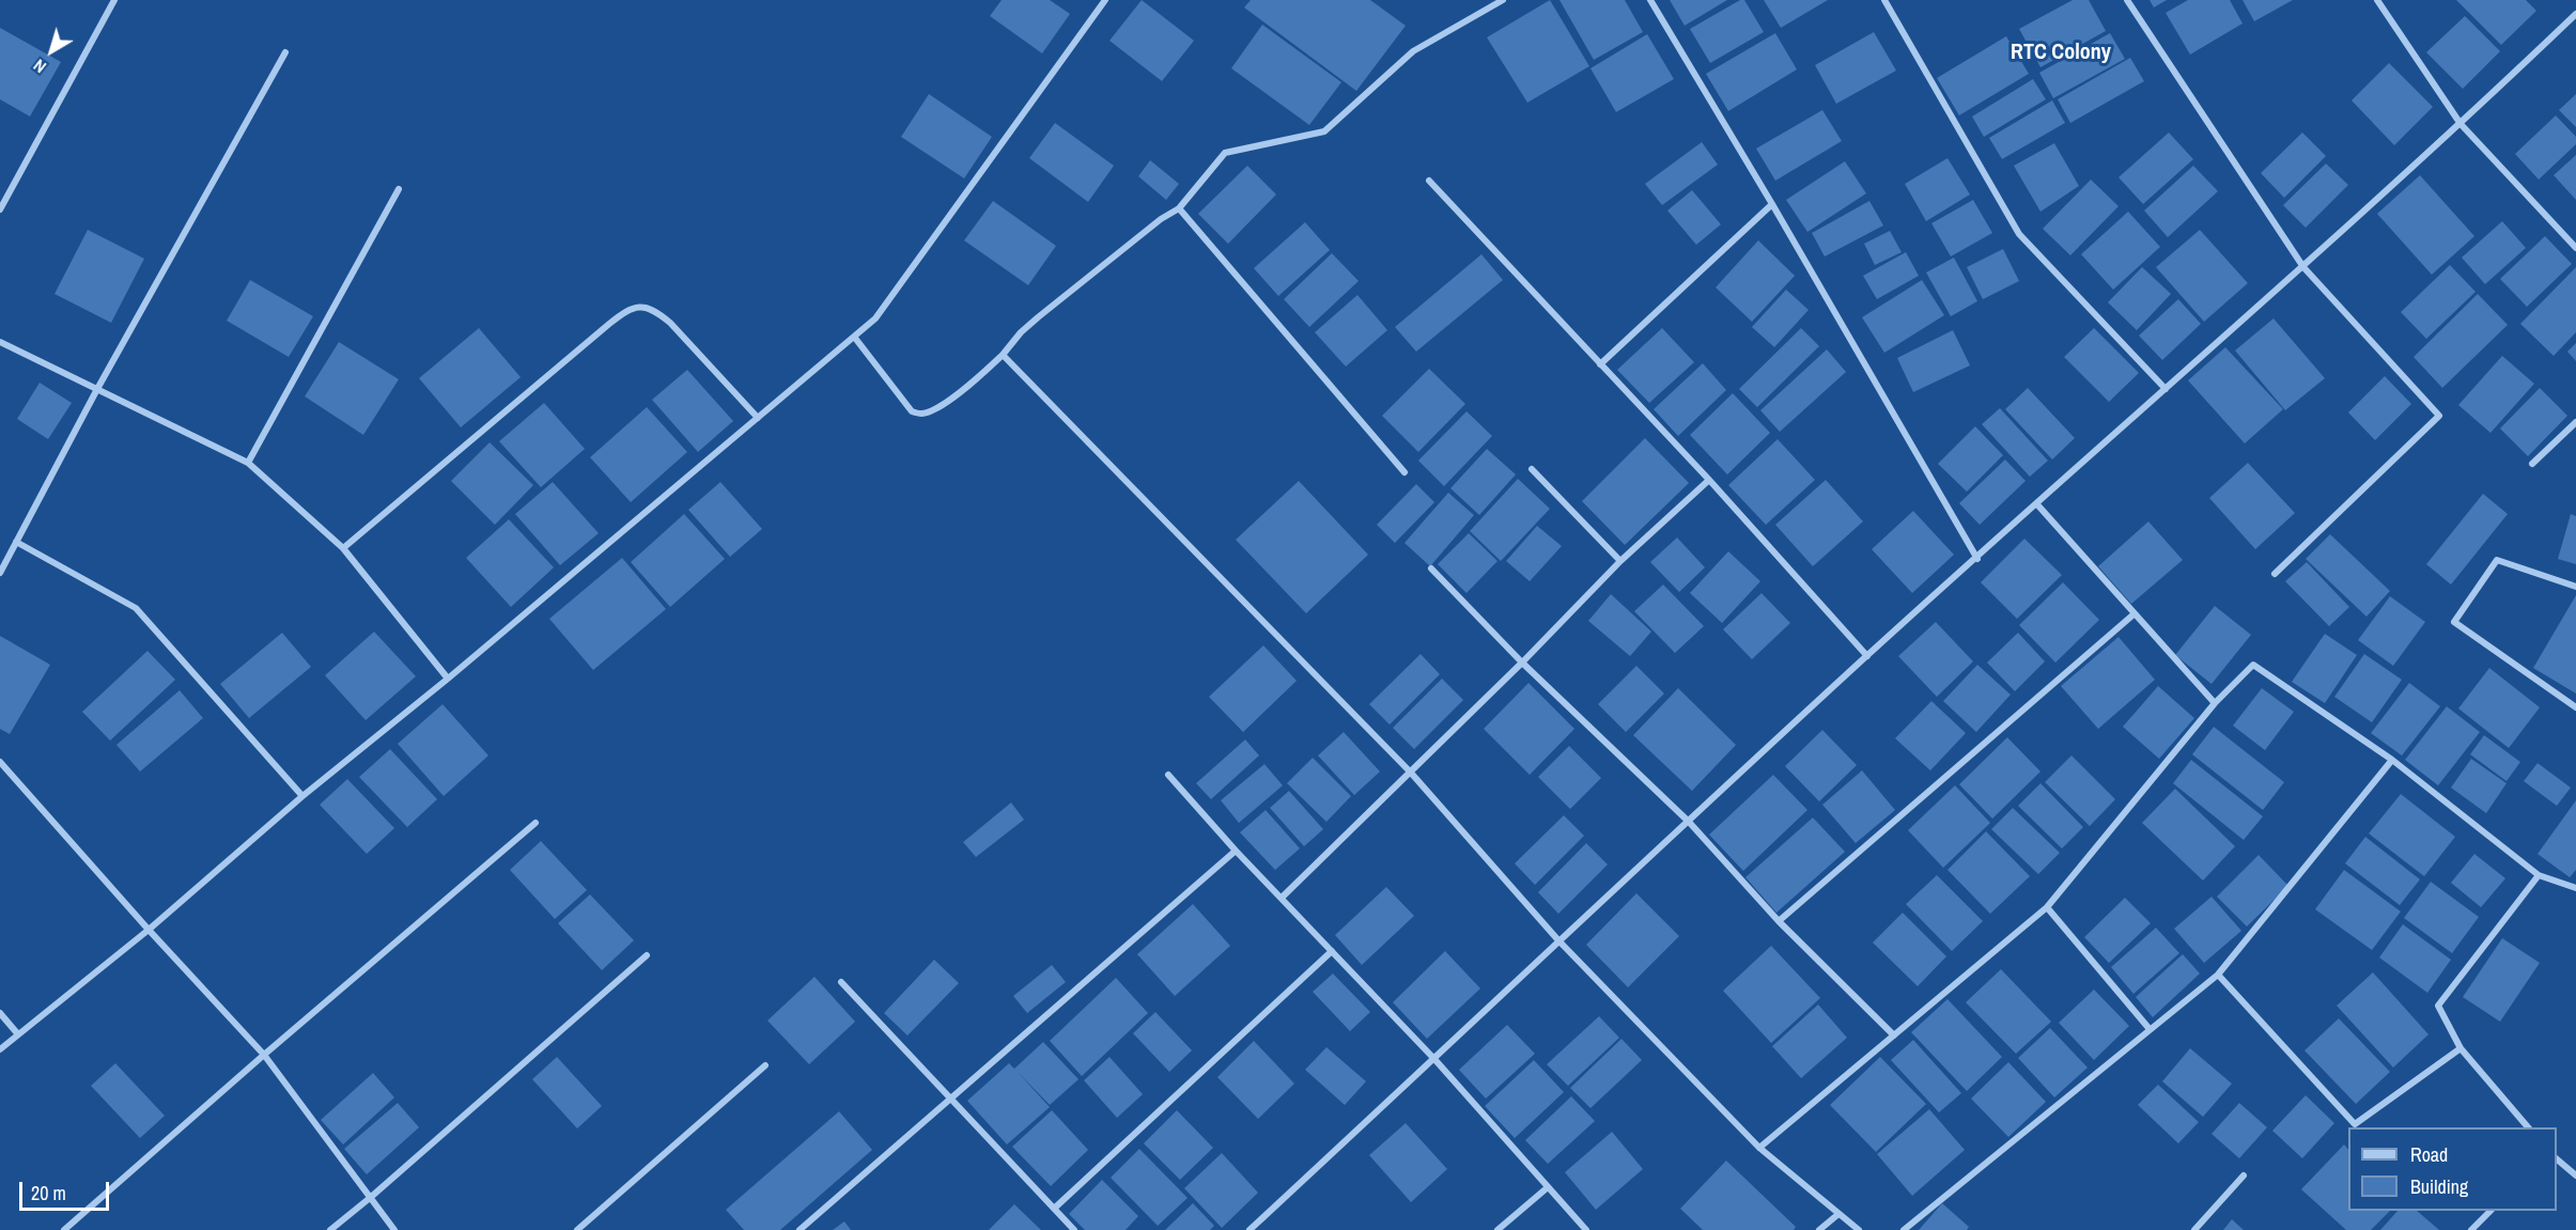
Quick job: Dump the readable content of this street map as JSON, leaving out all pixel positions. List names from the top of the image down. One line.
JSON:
{"districts":["RTC Colony"],"legend":["Road","Building"],"scale_bar":"20 m","north":"bottom left"}
